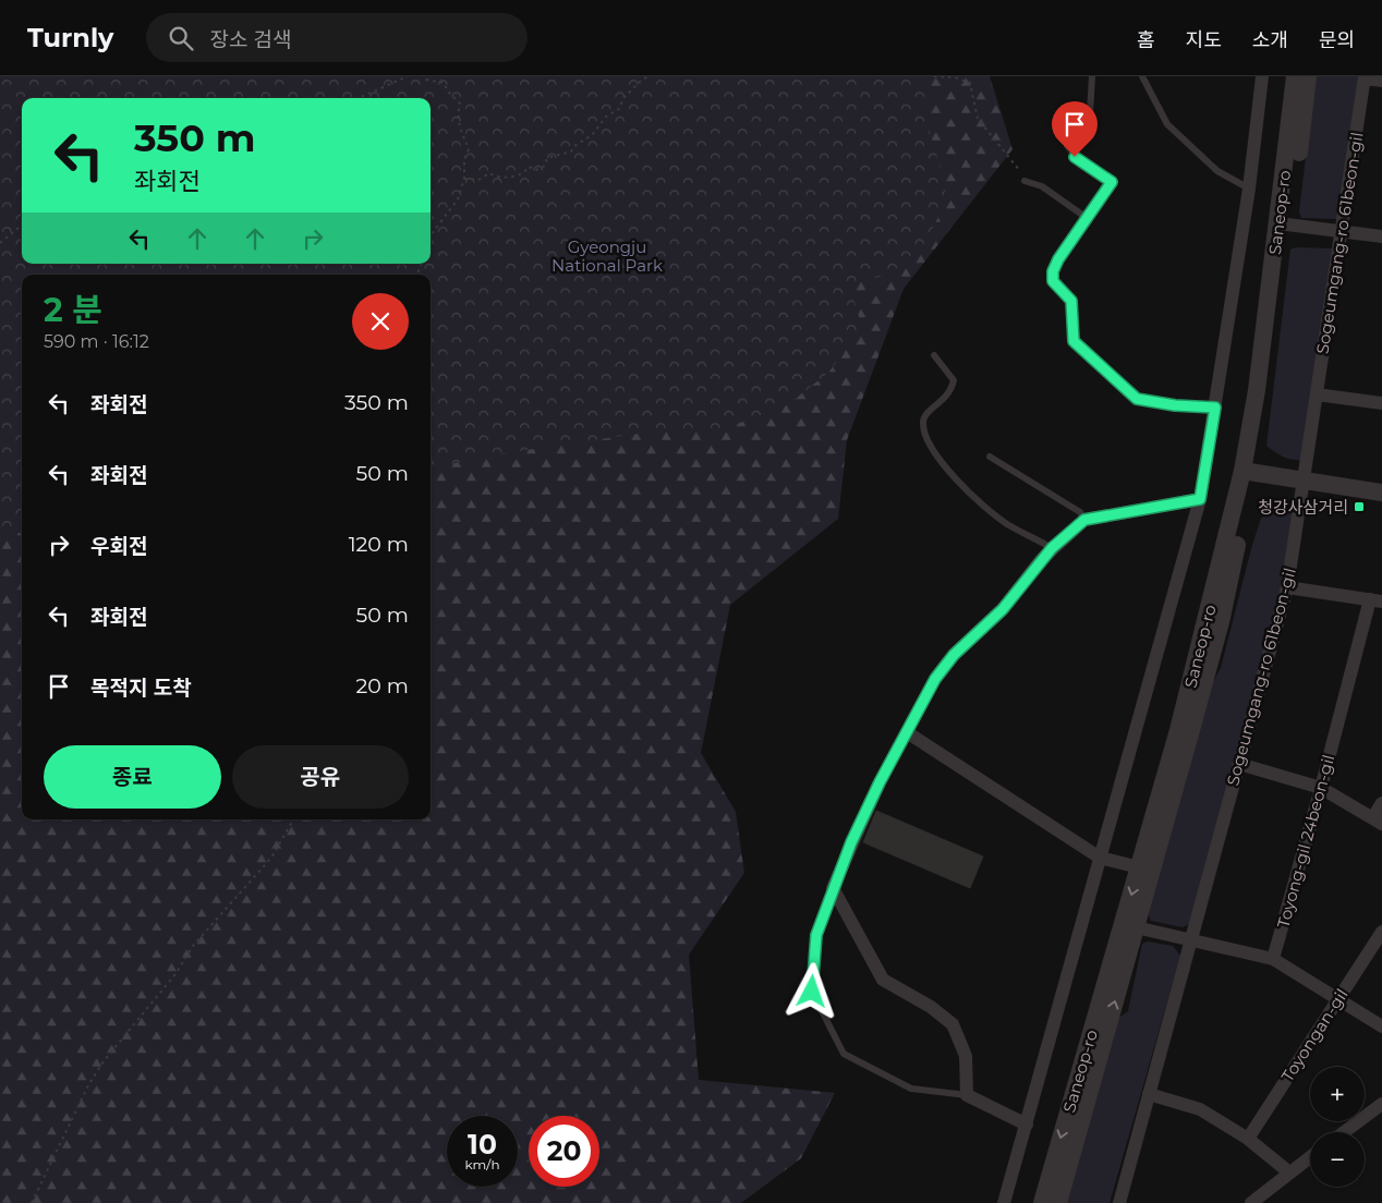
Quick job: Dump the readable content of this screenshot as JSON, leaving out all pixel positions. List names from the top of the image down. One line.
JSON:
{"streets":{"street":["Saneop-ro","Sogeumgang-ro 61beon-gil","Toyong-gil 24beon-gil","Toyongan-gil"]},"parks":["Gyeongju National Park"],"places":{"transit":["청강사삼거리"]},"page":{"header":"Turnly","search":"장소 검색","nav":["홈","지도","소개","문의"],"turn":["350 m","좌회전"],"heading":["2 분","590 m · 16:12"],"list":[{"name":"좌회전","value":"350 m"},{"name":"좌회전","value":"50 m"},{"name":"우회전","value":"120 m"},{"name":"좌회전","value":"50 m"},{"name":"목적지 도착","value":"20 m"}],"buttons":["종료","공유"],"map_buttons":["+","−"],"speed":"10 km/h","limit":"20"}}
